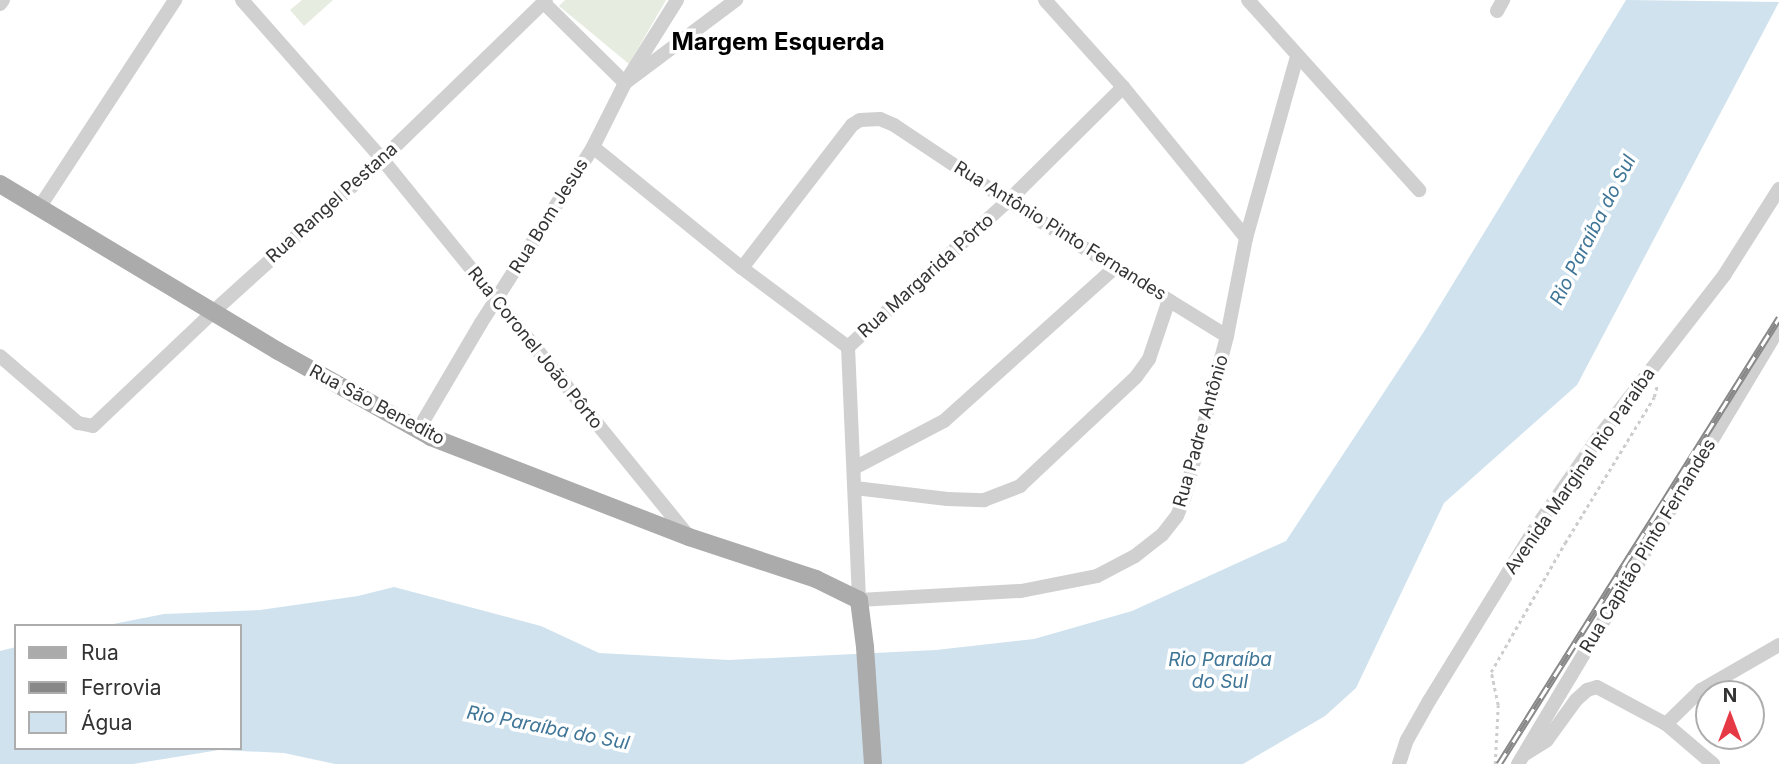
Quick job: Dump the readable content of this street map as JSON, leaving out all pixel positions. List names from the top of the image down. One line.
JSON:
{"streets":{"main road":["Rua São Benedito"],"street":["Rua Rangel Pestana","Rua Bom Jesus","Rua Antônio Pinto Fernandes","Rua Margarida Pôrto","Rua Coronel João Pôrto","Rua Padre Antônio","Avenida Marginal Rio Paraíba","Rua Capitão Pinto Fernandes"]},"crossings":[["Rua Rangel Pestana","Rua Coronel João Pôrto"],["Rua Rangel Pestana","Rua São Benedito"],["Rua Bom Jesus","Rua Coronel João Pôrto"],["Rua Bom Jesus","Rua São Benedito"],["Rua Antônio Pinto Fernandes","Rua Margarida Pôrto"],["Rua Antônio Pinto Fernandes","Rua Padre Antônio"],["Rua Coronel João Pôrto","Rua São Benedito"],["Rua São Benedito","Rua Padre Antônio"]],"districts":["Margem Esquerda"],"water":["Rio Paraíba do Sul"],"legend":["Rua","Ferrovia","Água"],"north":"top"}
